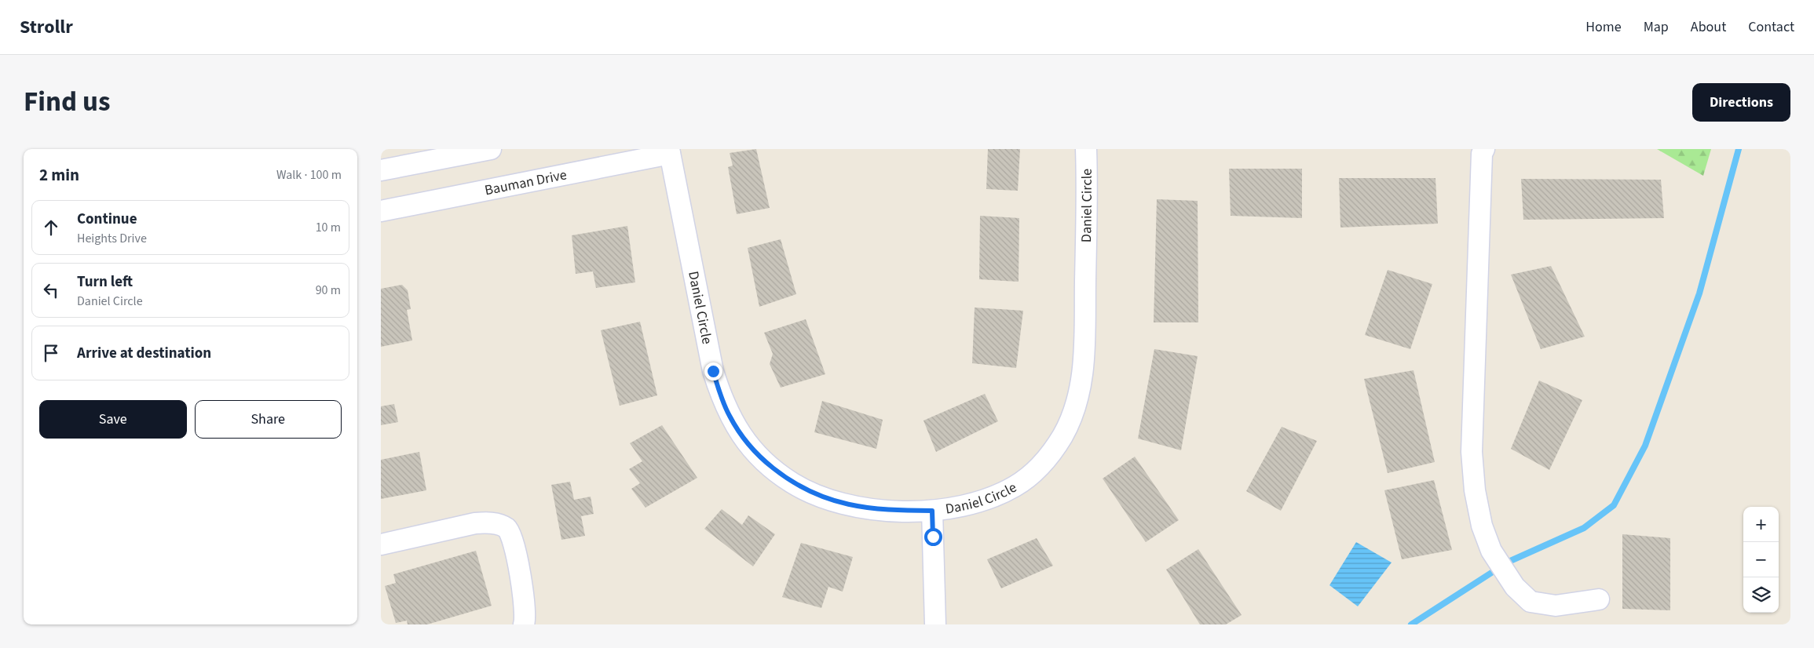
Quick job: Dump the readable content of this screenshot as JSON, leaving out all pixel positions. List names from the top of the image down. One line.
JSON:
{"streets":{"street":["Bauman Drive","Daniel Circle"]},"crossings":[["Bauman Drive","Daniel Circle"]],"page":{"header":"Strollr","nav":["Home","Map","About","Contact"],"title":"Find us","buttons":["Directions",["Save","Share"]],"heading":["2 min","Walk · 100 m"],"list":[["Continue","Heights Drive","10 m"],["Turn left","Daniel Circle","90 m"],"Arrive at destination"],"map_buttons":["+","−"]}}
